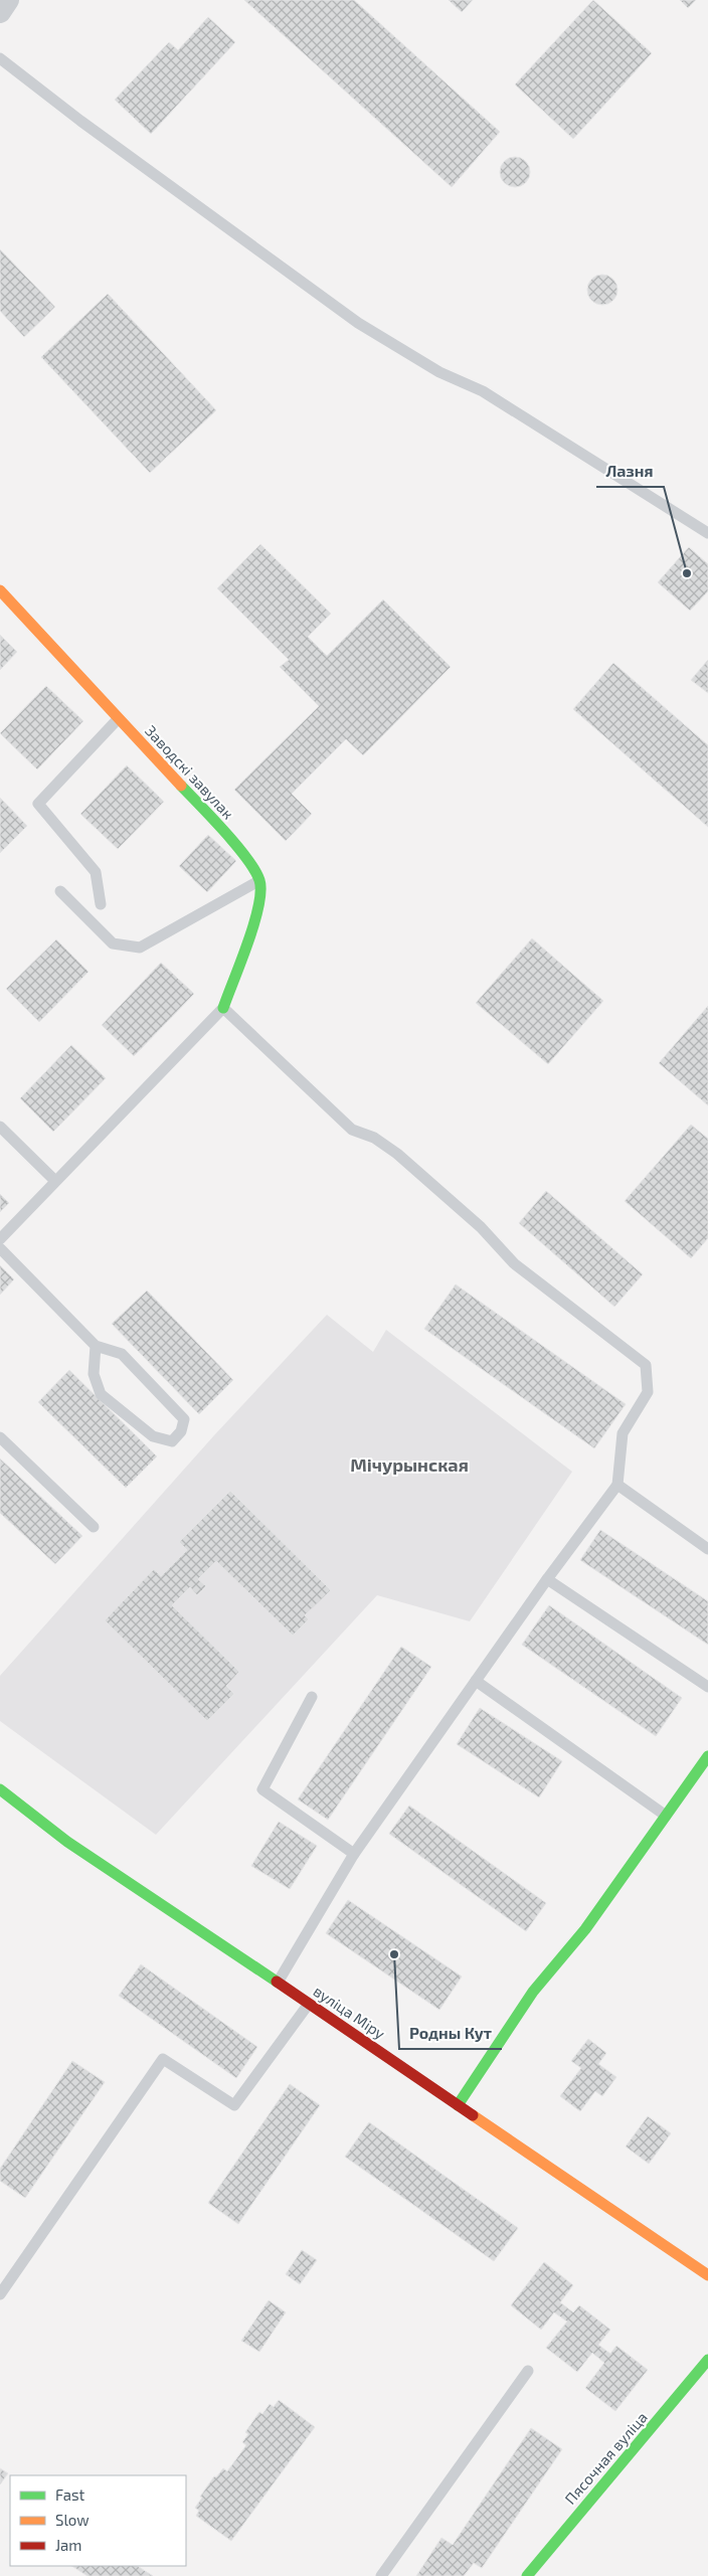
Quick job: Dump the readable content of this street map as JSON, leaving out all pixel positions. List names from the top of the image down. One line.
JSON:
{"streets":{"street":["Заводскі завулак","вуліца Міру","Пясочная вуліца"]},"districts":["Мічурынская"],"places":["Лазня","Родны Кут"],"legend":["Fast","Slow","Jam"]}
